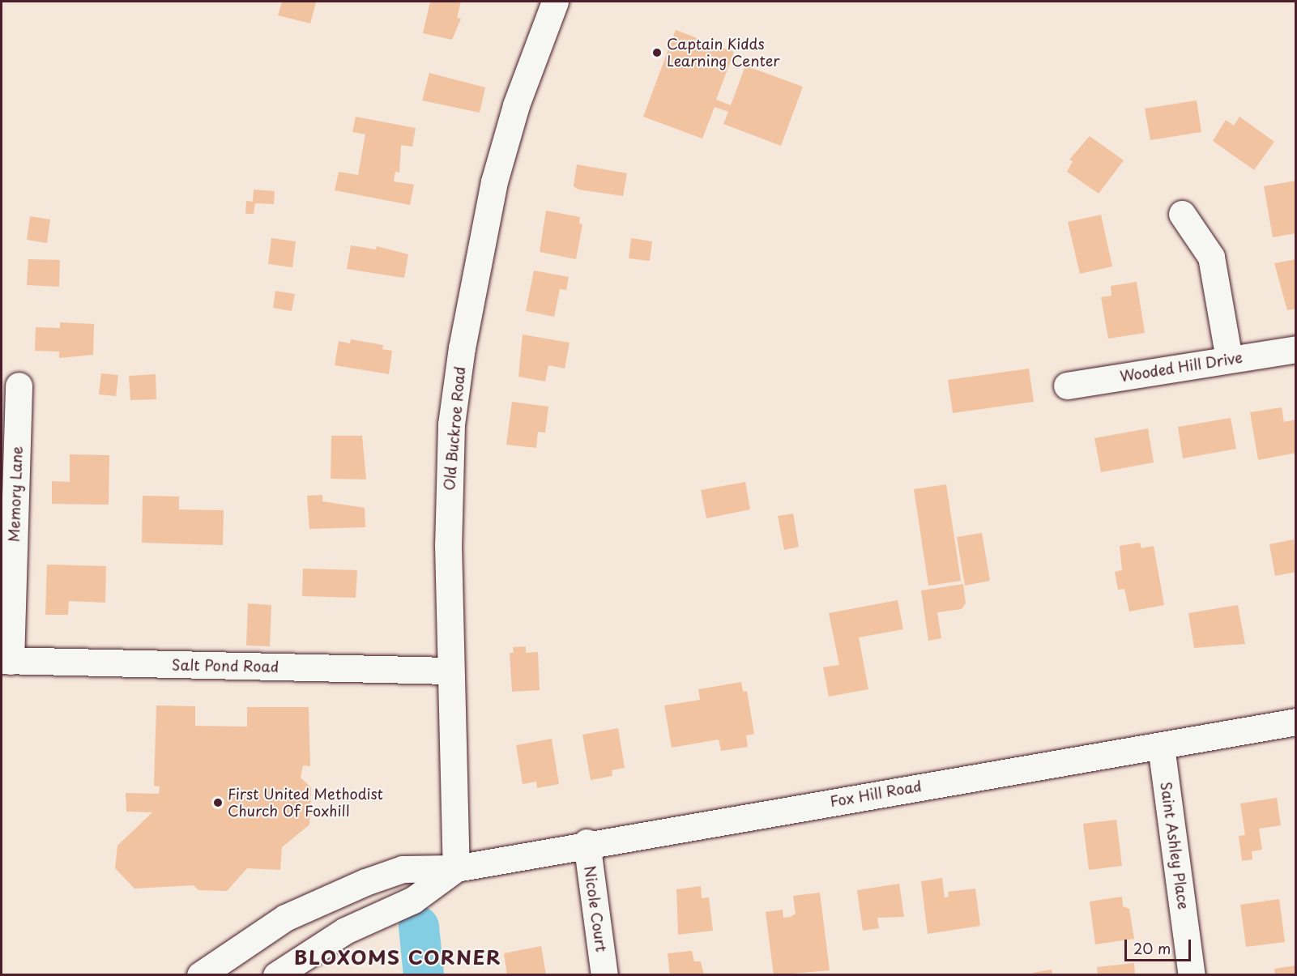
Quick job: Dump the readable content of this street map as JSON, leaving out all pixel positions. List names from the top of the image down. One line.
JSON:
{"streets":{"main road":["Wooded Hill Drive","Old Buckroe Road","Memory Lane","Salt Pond Road","Fox Hill Road","Saint Ashley Place","Nicole Court"]},"crossings":[["Old Buckroe Road","Salt Pond Road"],["Old Buckroe Road","Fox Hill Road"],["Memory Lane","Salt Pond Road"],["Fox Hill Road","Saint Ashley Place"],["Fox Hill Road","Nicole Court"]],"districts":["BLOXOMS CORNER"],"places":["Captain Kidds Learning Center","First United Methodist Church Of Foxhill"],"scale_bar":"20 m"}
